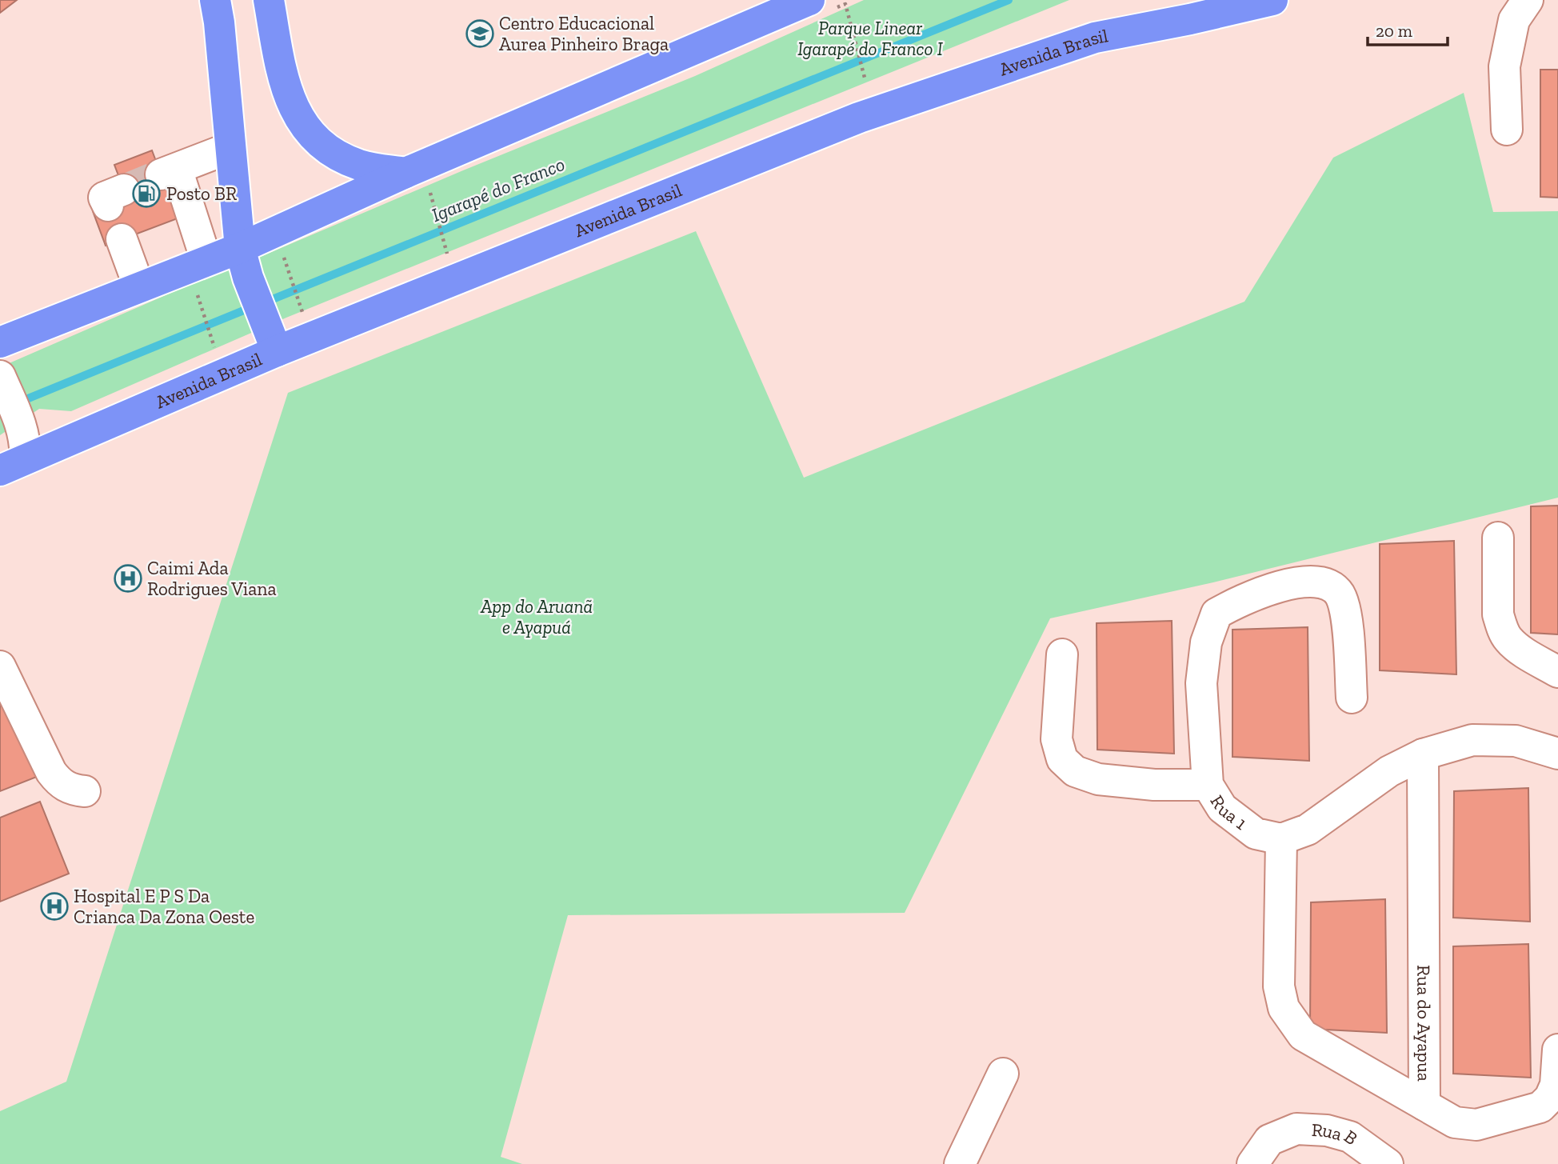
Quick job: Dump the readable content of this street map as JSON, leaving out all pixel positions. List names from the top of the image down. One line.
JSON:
{"streets":{"highway":["Avenida Brasil"],"street":["Rua 1","Rua do Ayapua","Rua B"]},"water":["Igarapé do Franco"],"parks":["Parque Linear Igarapé do Franco I","App do Aruanã e Ayapuá"],"places":{"school or university":["Centro Educacional Aurea Pinheiro Braga"],"fuel station":["Posto BR"],"hospital":["Caimi Ada Rodrigues Viana","Hospital E P S Da Crianca Da Zona Oeste"]},"scale_bar":"20 m"}
